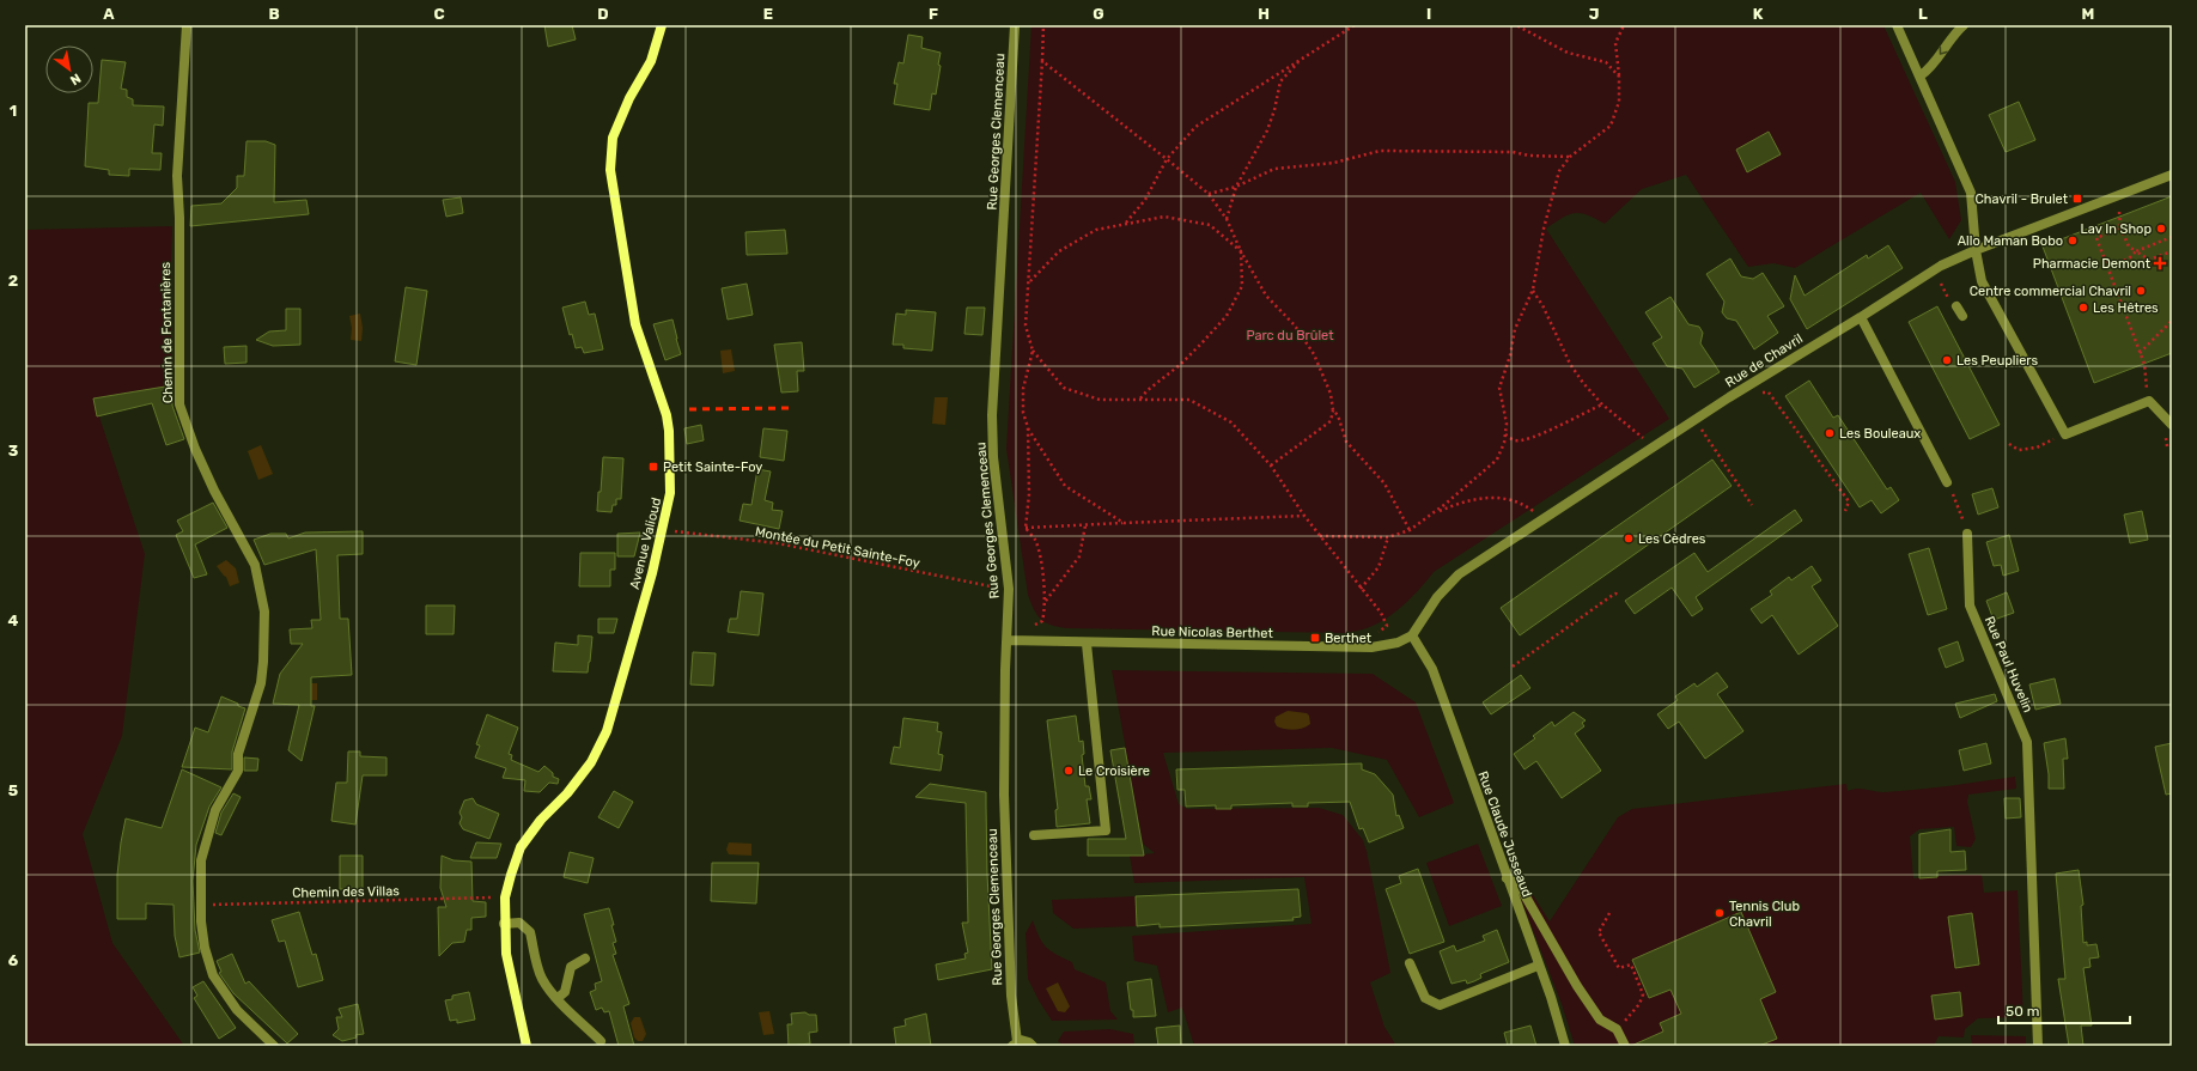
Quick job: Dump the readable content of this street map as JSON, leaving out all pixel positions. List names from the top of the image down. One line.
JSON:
{"streets":{"main road":["Avenue Valioud"],"street":["Rue Georges Clemenceau","Chemin de Fontanières","Rue de Chavril","Rue Nicolas Berthet","Rue Paul Huvelin","Rue Claude Jusseaud"],"path":["Montée du Petit Sainte-Foy","Chemin des Villas"]},"crossings":[["Rue Georges Clemenceau","Rue Nicolas Berthet"],["Chemin de Fontanières","Chemin des Villas"],["Rue de Chavril","Rue Nicolas Berthet"],["Rue de Chavril","Rue Claude Jusseaud"],["Rue Nicolas Berthet","Rue Claude Jusseaud"]],"parks":["Parc du Brûlet"],"places":{"transit":["Chavril - Brulet","Petit Sainte-Foy","Berthet"],"other":["Lav In Shop","Allo Maman Bobo","Centre commercial Chavril","Les Hêtres","Les Peupliers","Les Bouleaux","Les Cèdres","Le Croisière","Tennis Club Chavril"],"health":["Pharmacie Demont"]},"scale_bar":"50 m","north":"bottom right","grid":{"columns":["A","B","C","D","E","F","G","H","I","J","K","L","M"],"rows":["1","2","3","4","5","6"]}}
